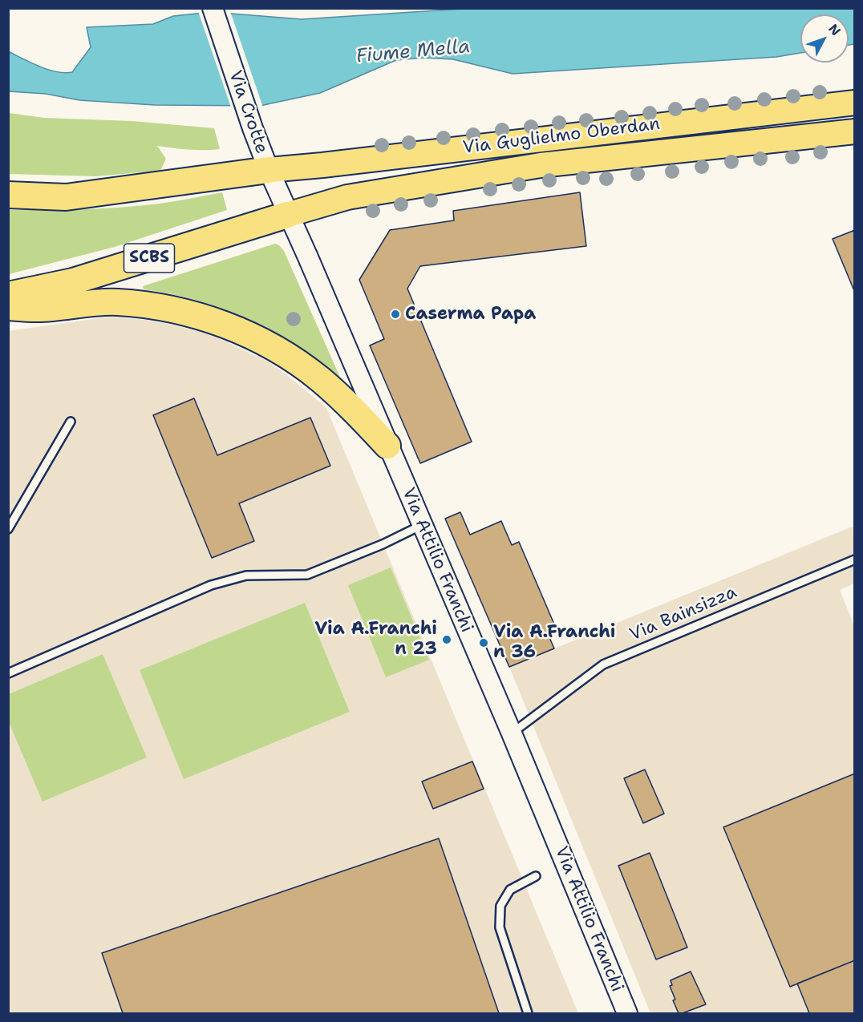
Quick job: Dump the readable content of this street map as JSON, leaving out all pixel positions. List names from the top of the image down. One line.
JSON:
{"streets":{"highway":["SCBS"],"main road":["Via Guglielmo Oberdan"],"street":["Via Crotte","Via Attilio Franchi"],"lane":["Via Bainsizza"]},"crossings":[["Via Crotte","Via Guglielmo Oberdan"],["Via Crotte","SCBS"],["Via Crotte","Via Attilio Franchi"],["Via Guglielmo Oberdan","SCBS"],["Via Guglielmo Oberdan","Via Attilio Franchi"],["SCBS","Via Attilio Franchi"],["Via Attilio Franchi","Via Bainsizza"]],"water":["Fiume Mella"],"places":["Caserma Papa","Via A.Franchi n 23","Via A.Franchi n 36"],"north":"top right"}
